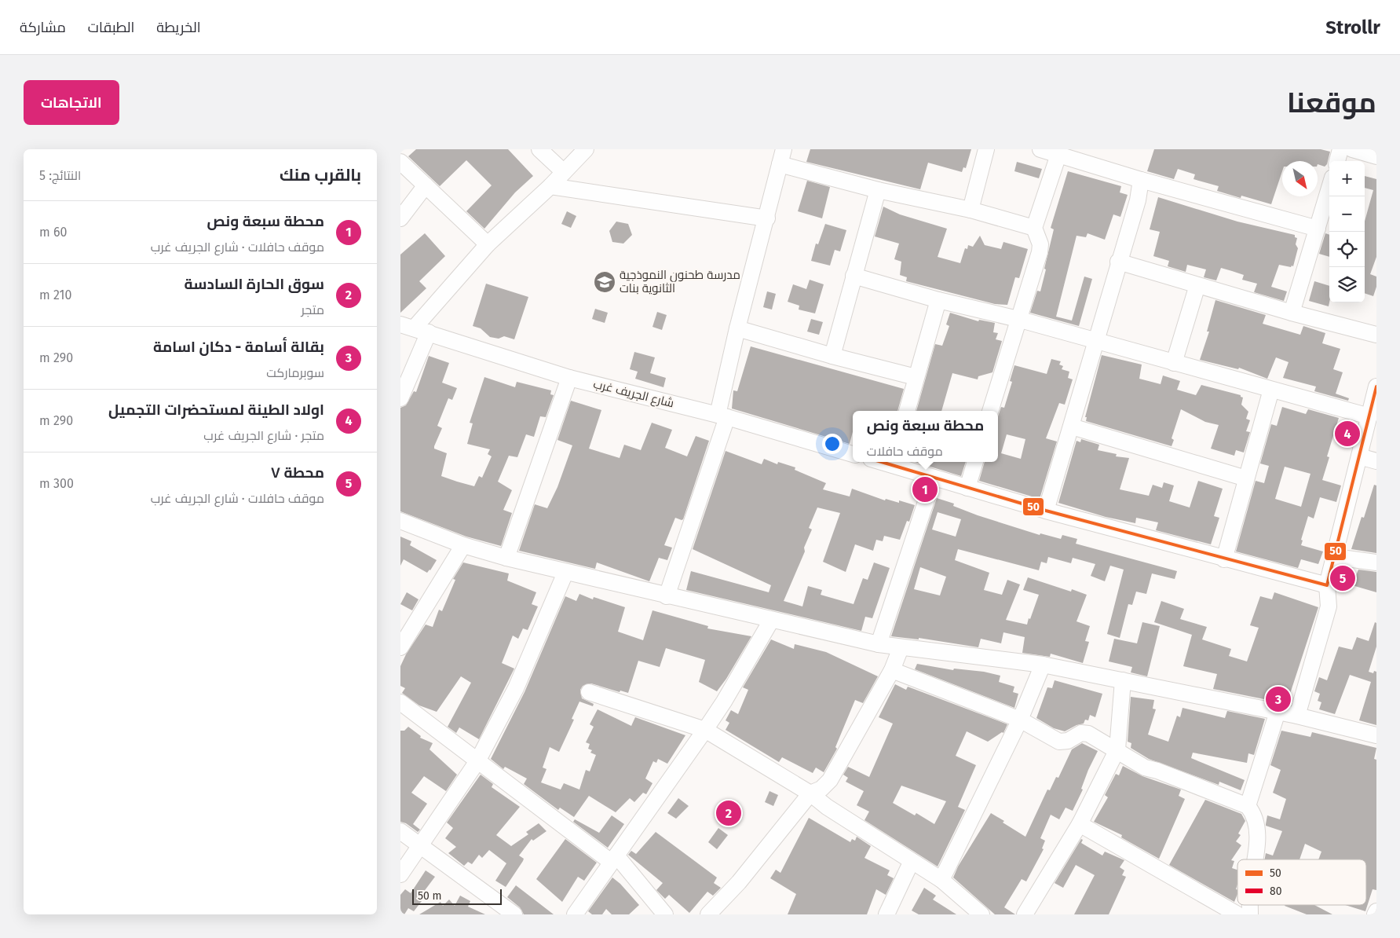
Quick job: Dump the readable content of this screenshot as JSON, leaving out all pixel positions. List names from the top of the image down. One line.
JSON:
{"streets":{"street":["شارع الجريف غرب"]},"places":{"school or university":["مدرسة طحنون النموذجية الثانوية بنات"]},"lines":["transit line 50"],"legend":["50","80"],"scale_bar":"50 m","north":"bottom right","page":{"header":"Strollr","nav":["الخريطة","الطبقات","مشاركة"],"title":"موقعنا","buttons":"الاتجاهات","heading":["بالقرب منك","النتائج: 5"],"map_buttons":["+","−"],"list":[{"mark":"1","name":"محطة سبعة ونص","note":"موقف حافلات · شارع الجريف غرب","value":"60 m"},{"mark":"2","name":"سوق الحارة السادسة","note":"متجر","value":"210 m"},{"mark":"3","name":"بقالة أسامة - دكان اسامة","note":"سوبرماركت","value":"290 m"},{"mark":"4","name":"اولاد الطينة لمستحضرات التجميل","note":"متجر · شارع الجريف غرب","value":"290 m"},{"mark":"5","name":"محطة ٧","note":"موقف حافلات · شارع الجريف غرب","value":"300 m"}],"popup":["محطة سبعة ونص","موقف حافلات"],"pins":["4","1","5","3","2"],"scale":"50 m"}}
